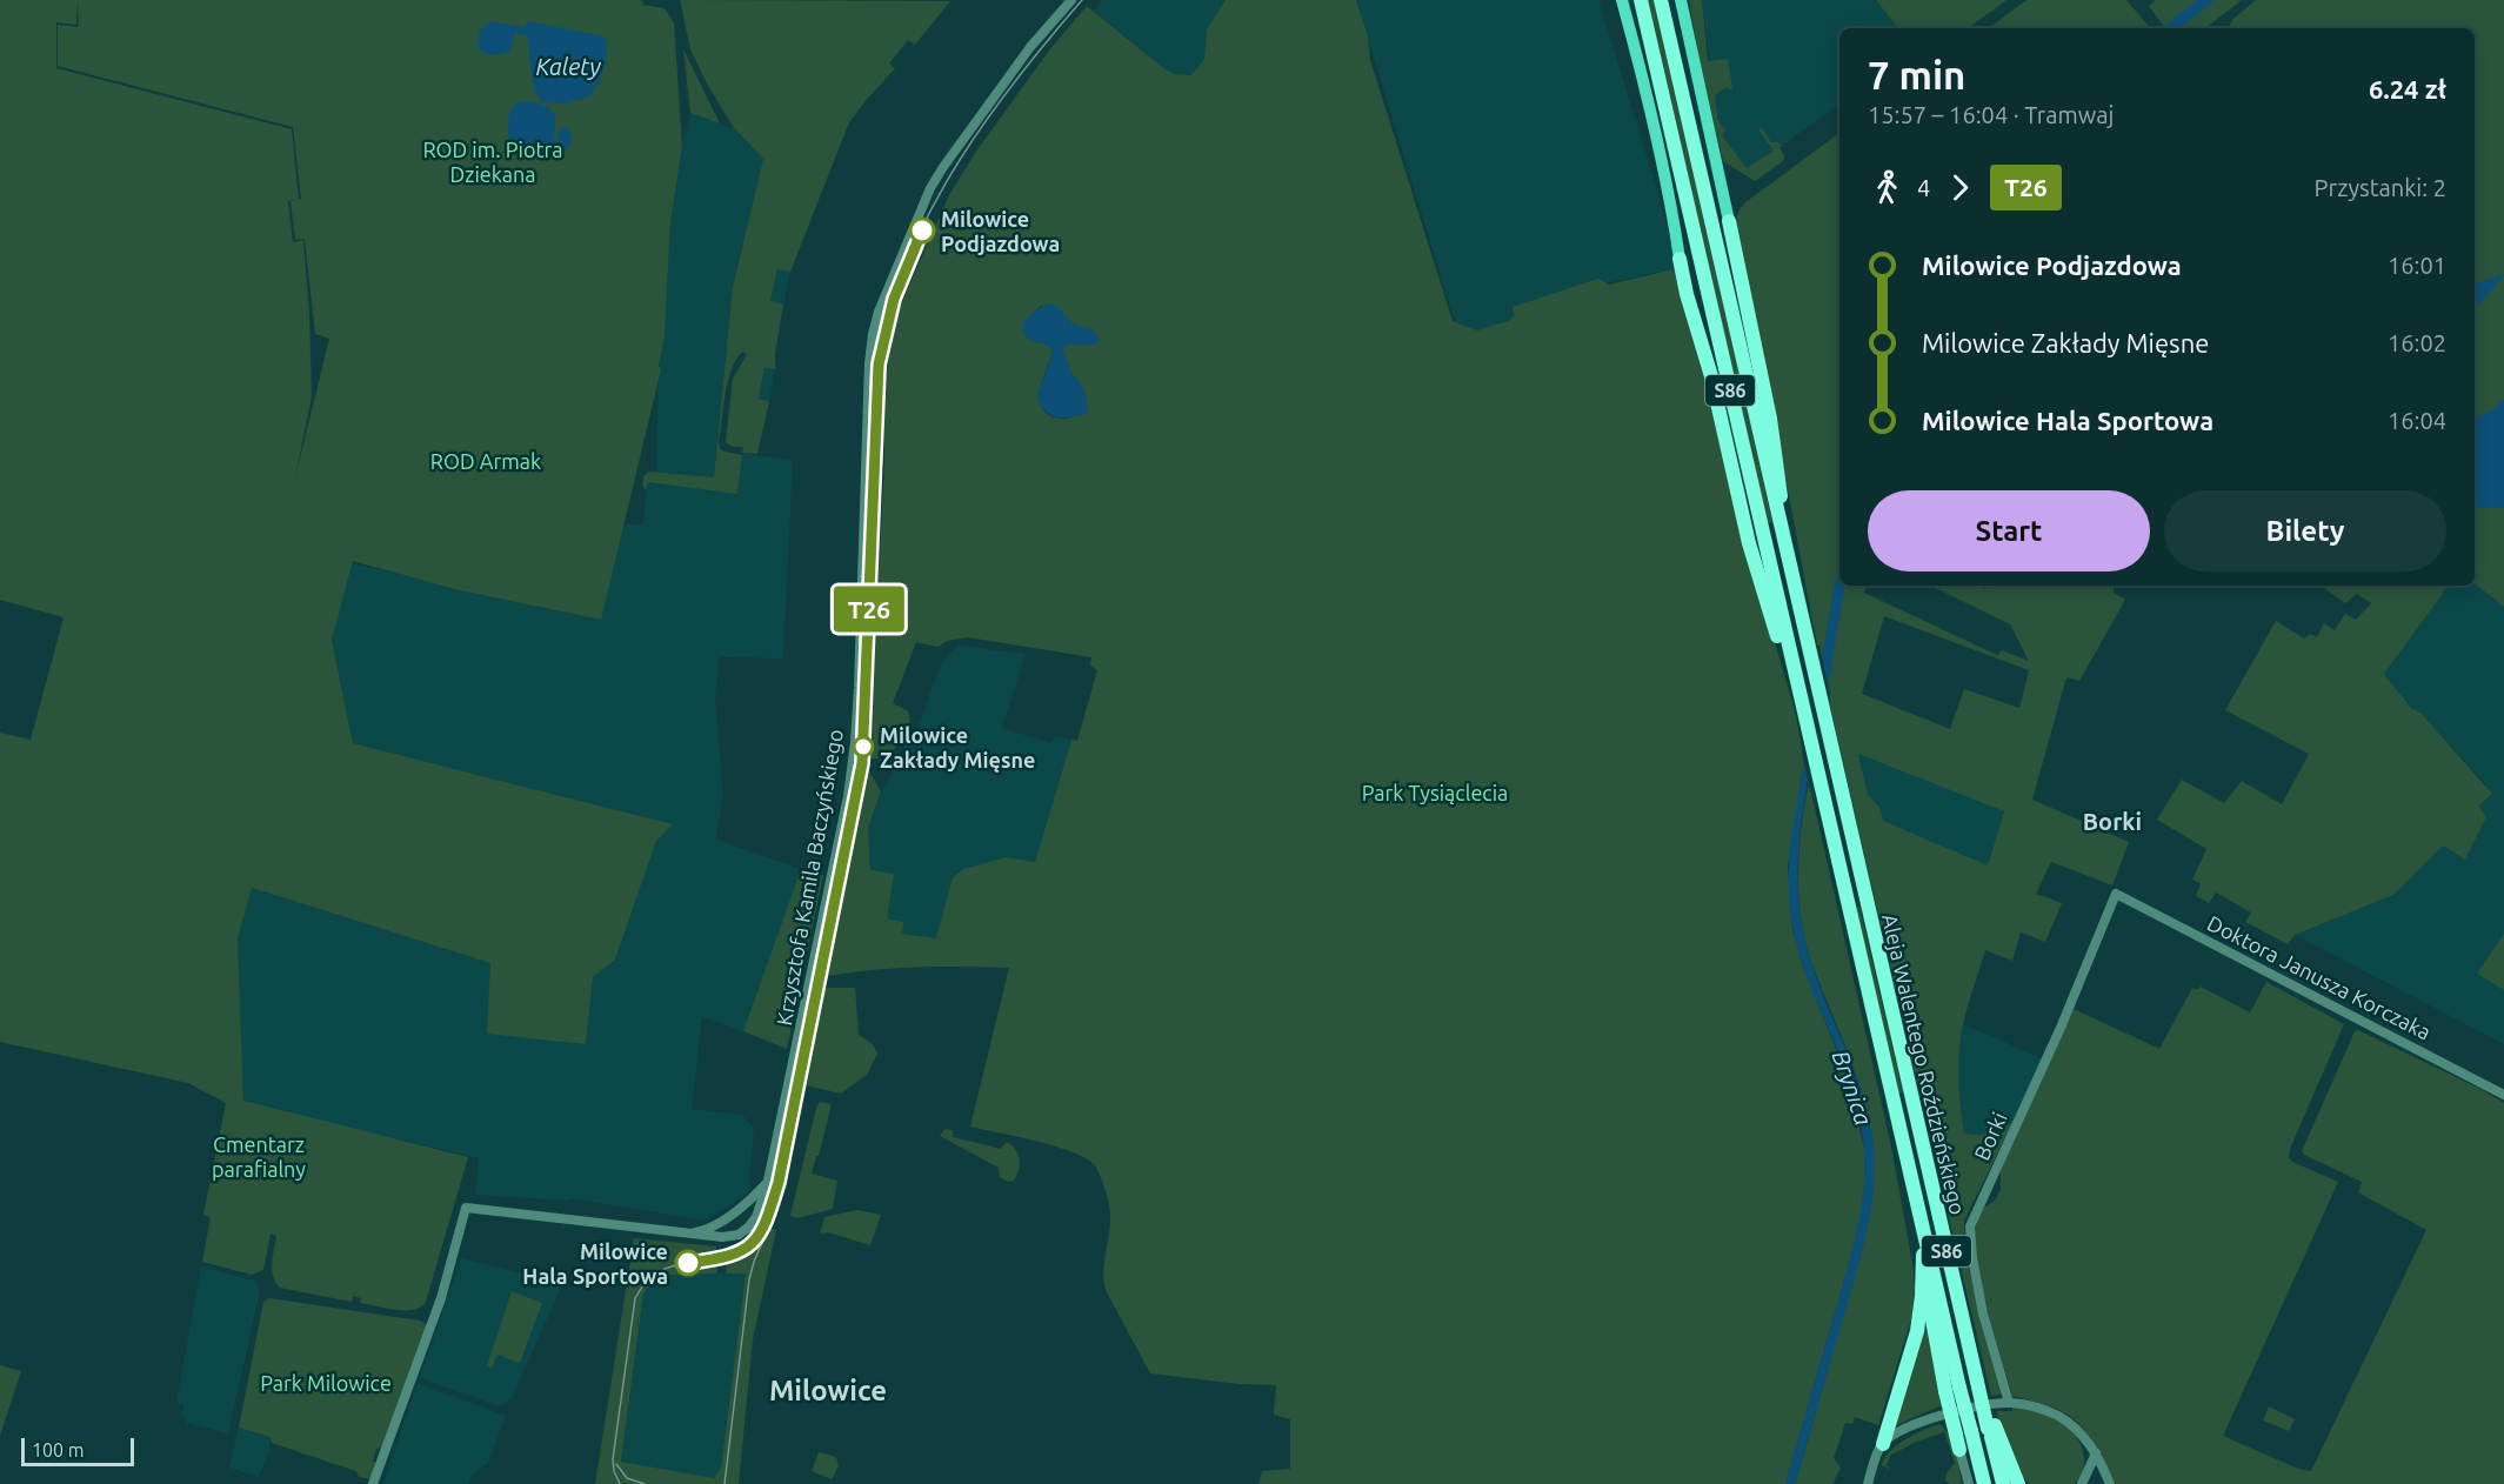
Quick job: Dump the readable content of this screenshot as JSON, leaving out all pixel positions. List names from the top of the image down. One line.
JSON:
{"streets":{"highway":["S86","Aleja Walentego Roździeńskiego"],"street":["Krzysztofa Kamila Baczyńskiego","Doktora Janusza Korczaka","Borki"]},"crossings":[["S86","Aleja Walentego Roździeńskiego"],["Doktora Janusza Korczaka","Borki"]],"districts":["Borki","Milowice"],"water":["Kalety","Brynica"],"parks":["ROD im. Piotra Dziekana","ROD Armak","Park Tysiąclecia","Cmentarz parafialny","Park Milowice"],"places":["Milowice Podjazdowa","Milowice Zakłady Mięsne","Milowice Hala Sportowa"],"lines":["tram line T26"],"scale_bar":"100 m","page":{"on_map":"T26","heading":["7 min","15:57 – 16:04 · Tramwaj","6.24 zł"],"legs":["4","T26","Przystanki: 2"],"list":[{"name":"Milowice Podjazdowa","value":"16:01"},{"name":"Milowice Zakłady Mięsne","value":"16:02"},{"name":"Milowice Hala Sportowa","value":"16:04"}],"buttons":["Start","Bilety"],"scale":"100 m"}}
